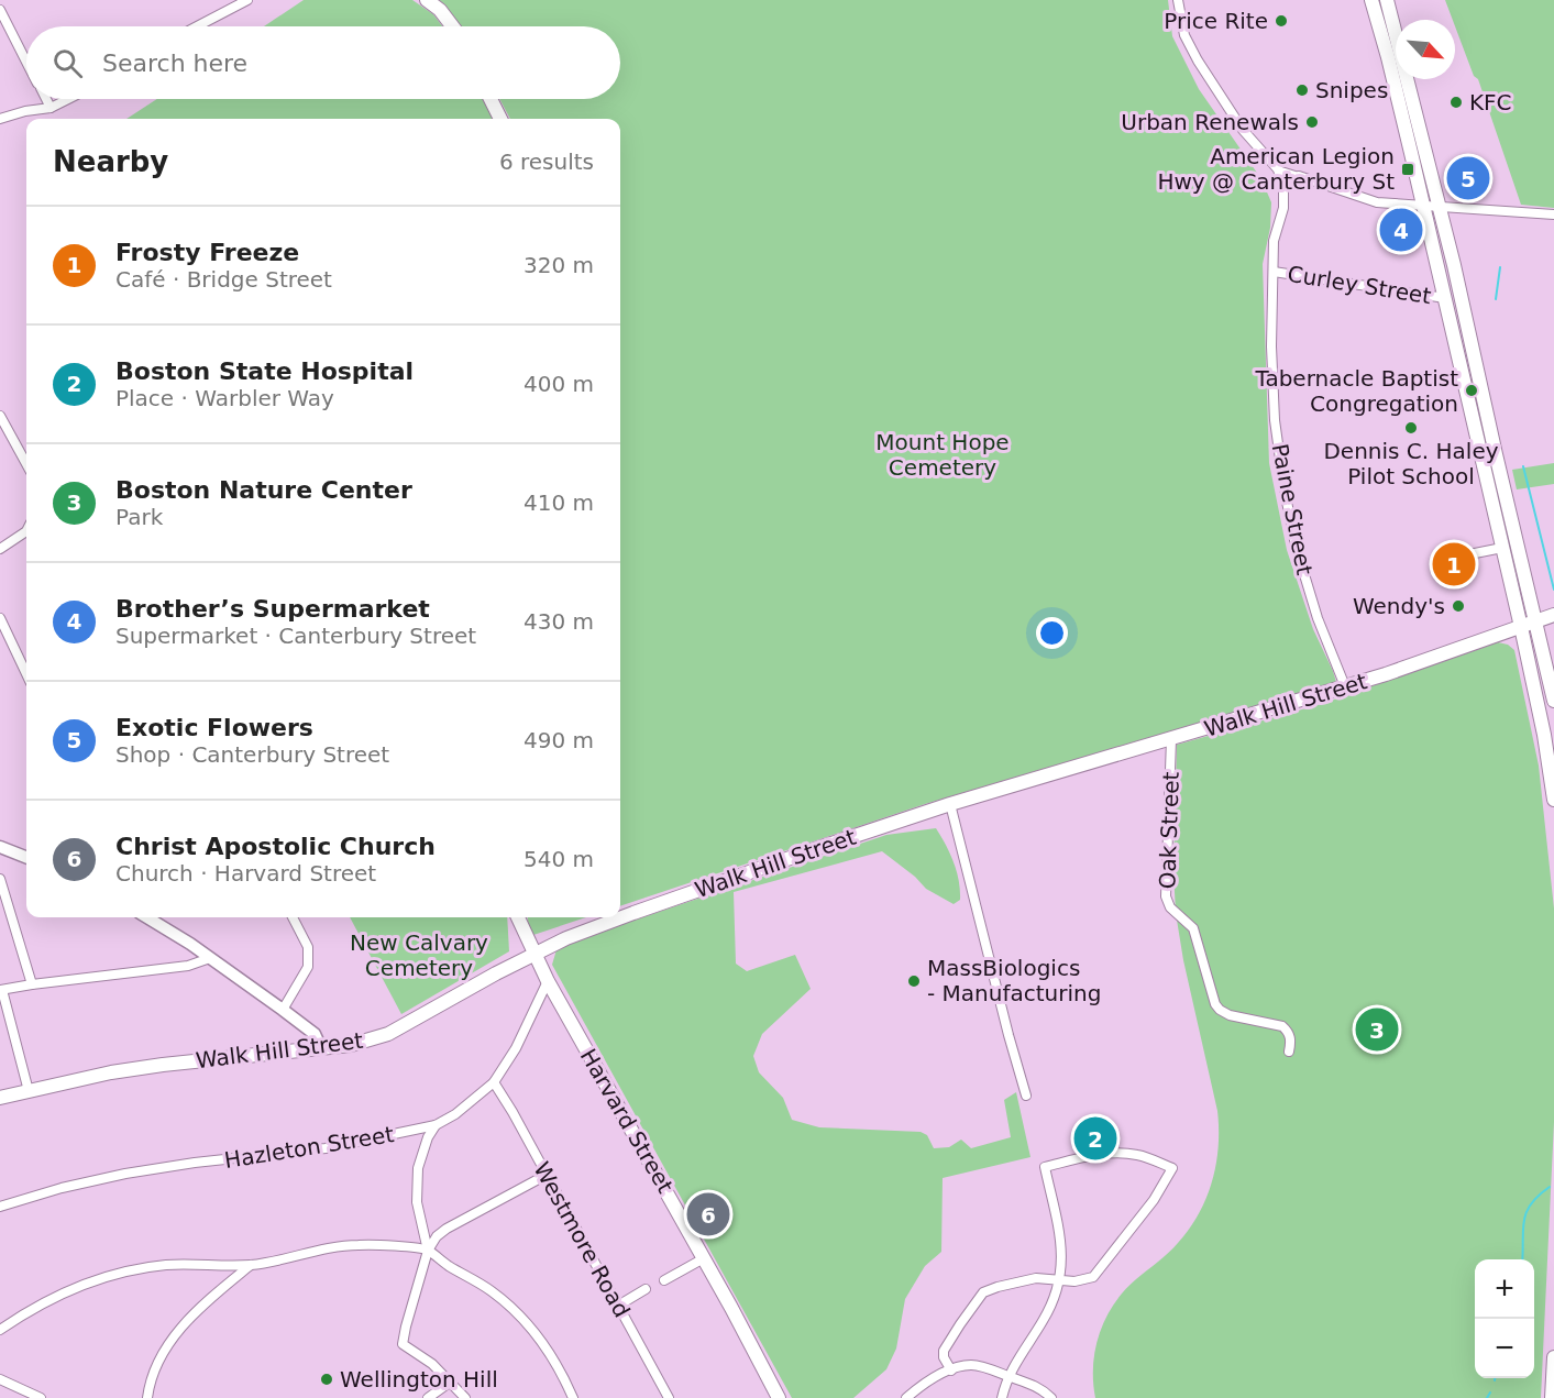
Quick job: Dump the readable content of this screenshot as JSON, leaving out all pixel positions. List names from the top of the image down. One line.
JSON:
{"streets":{"main road":["Walk Hill Street","Harvard Street"],"street":["Curley Street","Paine Street","Oak Street","Hazleton Street","Westmore Road"]},"crossings":[["Curley Street","Paine Street"],["Paine Street","Walk Hill Street"],["Walk Hill Street","Oak Street"],["Walk Hill Street","Harvard Street"],["Harvard Street","Hazleton Street"],["Hazleton Street","Westmore Road"]],"parks":["Mount Hope Cemetery","New Calvary Cemetery"],"places":{"other":["Price Rite","Snipes","KFC","Urban Renewals","Tabernacle Baptist Congregation","Dennis C. Haley Pilot School","Wendy's","MassBiologics - Manufacturing","Wellington Hill"],"transit":["American Legion Hwy @ Canterbury St"]},"north":"bottom right","page":{"search":"Search here","heading":["Nearby","6 results"],"pins":["5","4","1","3","2","6"],"list":[{"mark":"1","name":"Frosty Freeze","note":"Café · Bridge Street","value":"320 m"},{"mark":"2","name":"Boston State Hospital","note":"Place · Warbler Way","value":"400 m"},{"mark":"3","name":"Boston Nature Center","note":"Park","value":"410 m"},{"mark":"4","name":"Brother’s Supermarket","note":"Supermarket · Canterbury Street","value":"430 m"},{"mark":"5","name":"Exotic Flowers","note":"Shop · Canterbury Street","value":"490 m"},{"mark":"6","name":"Christ Apostolic Church","note":"Church · Harvard Street","value":"540 m"}],"map_buttons":["+","−"]}}
